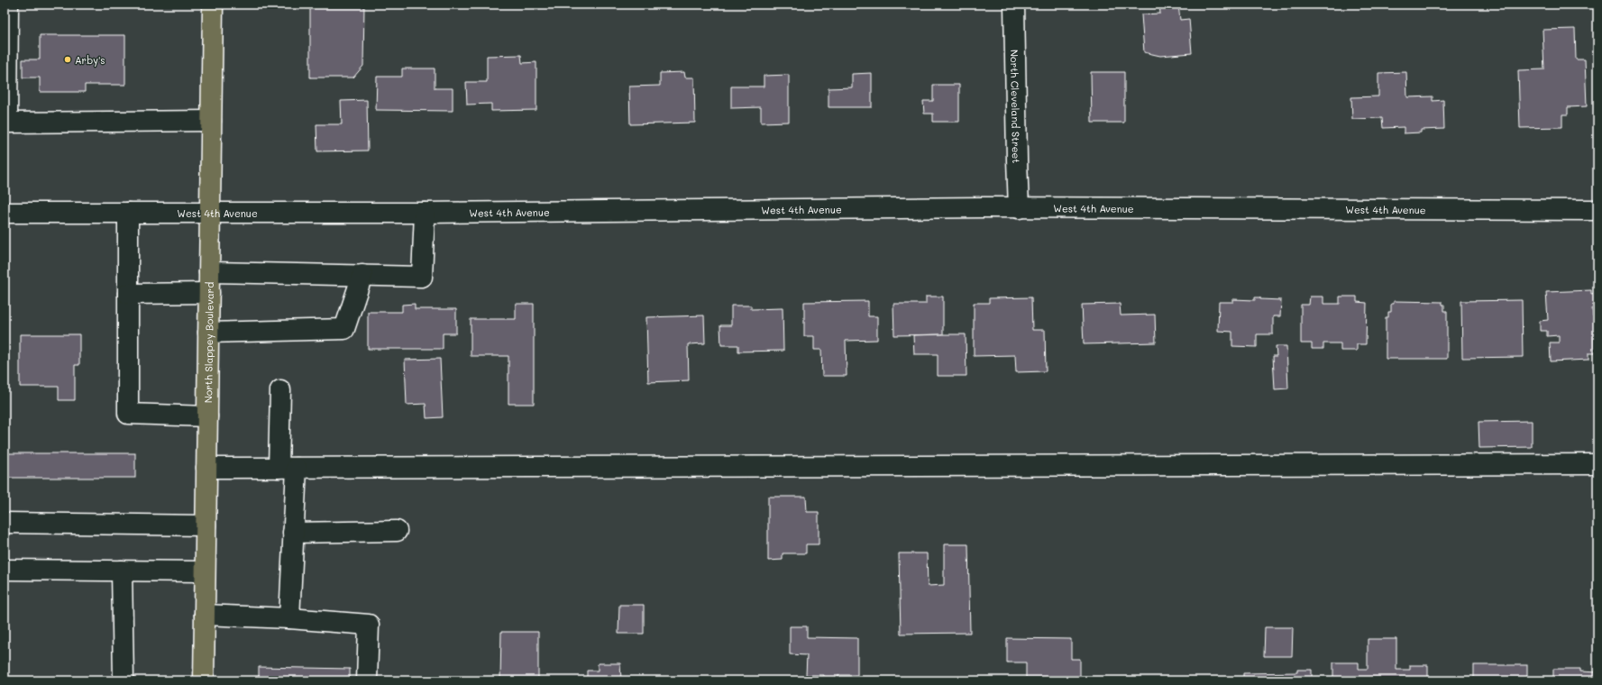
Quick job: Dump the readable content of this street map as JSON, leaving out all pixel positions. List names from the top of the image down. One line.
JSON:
{"streets":{"main road":["North Slappey Boulevard"],"street":["North Cleveland Street","West 4th Avenue"]},"crossings":[["North Cleveland Street","West 4th Avenue"],["West 4th Avenue","North Slappey Boulevard"]],"places":["Arby's"]}
